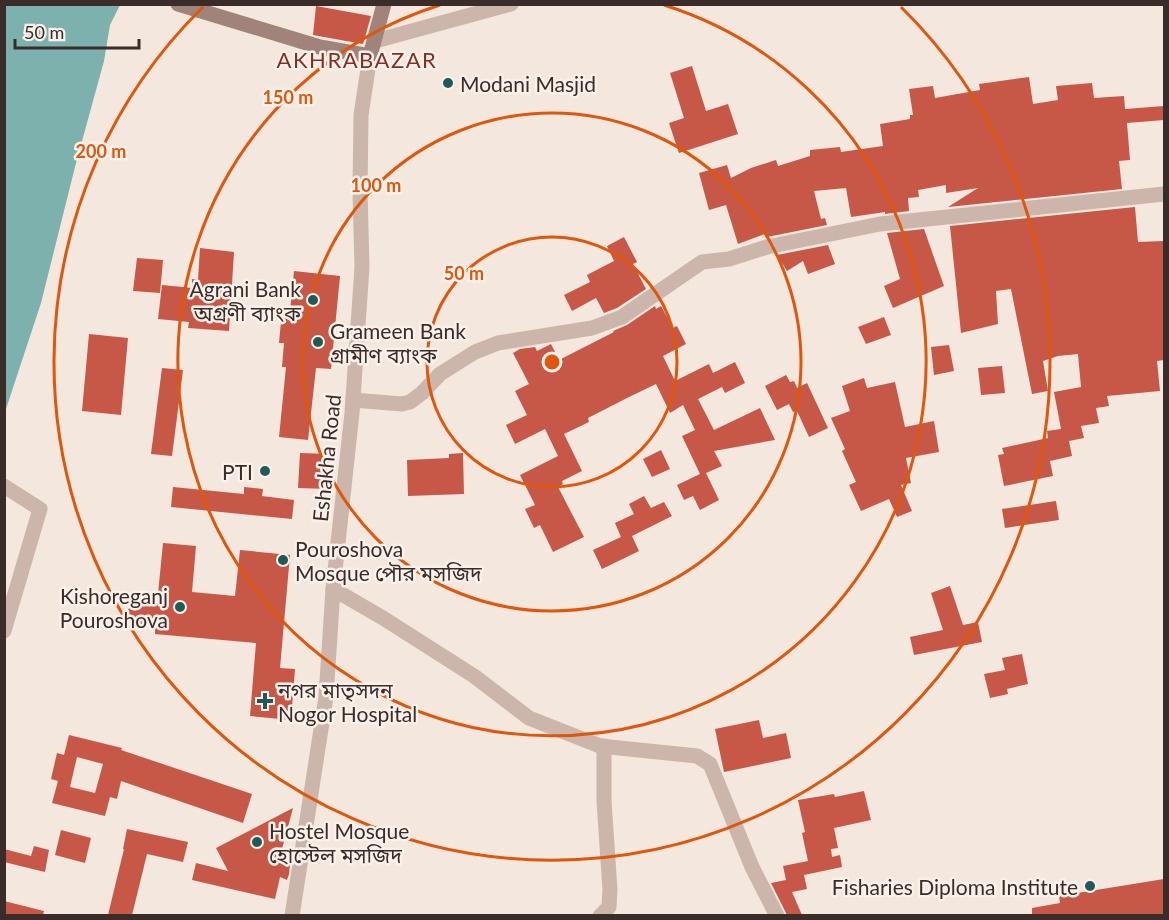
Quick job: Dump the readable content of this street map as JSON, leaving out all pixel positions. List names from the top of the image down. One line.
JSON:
{"streets":{"main road":["Eshakha Road"]},"districts":["AKHRABAZAR"],"places":{"other":["Modani Masjid","Agrani Bank অগ্রণী ব্যাংক","Grameen Bank গ্রামীণ ব্যাংক","PTI","Pouroshova Mosque পৌর মসজিদ","Kishoreganj Pouroshova","Hostel Mosque হোস্টেল মসজিদ","Fisharies Diploma Institute"],"health":["নগর মাতৃসদন Nogor Hospital"]},"scale_bar":"50 m","rings":["150 m","200 m","100 m","50 m"]}
